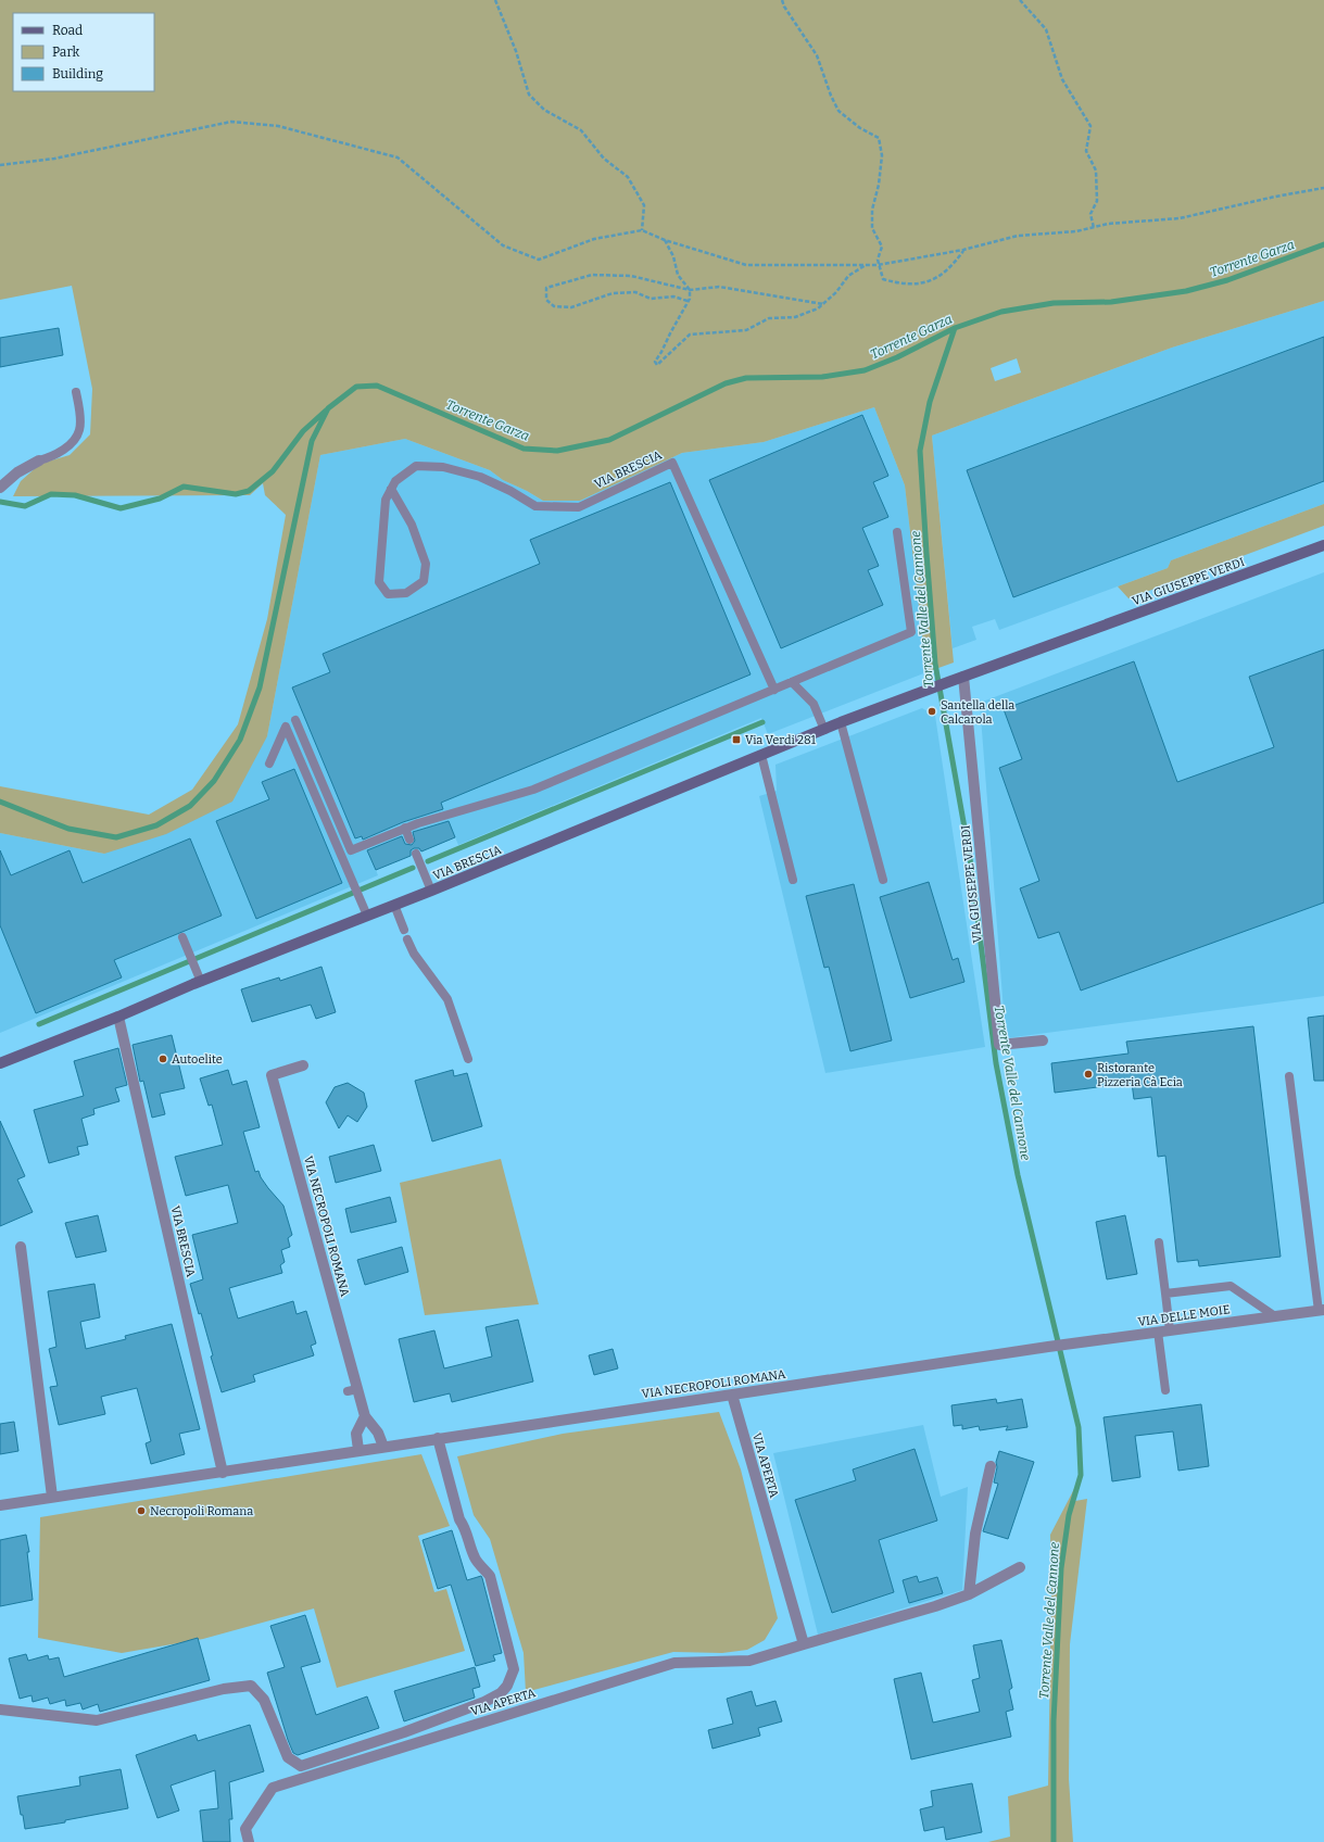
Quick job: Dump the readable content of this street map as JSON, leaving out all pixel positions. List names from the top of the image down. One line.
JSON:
{"streets":{"main road":["VIA BRESCIA","VIA GIUSEPPE VERDI"],"street":["VIA NECROPOLI ROMANA","VIA DELLE MOIE","VIA APERTA"]},"crossings":[["VIA BRESCIA","VIA GIUSEPPE VERDI"],["VIA BRESCIA","VIA NECROPOLI ROMANA"],["VIA NECROPOLI ROMANA","VIA DELLE MOIE"],["VIA NECROPOLI ROMANA","VIA APERTA"]],"water":["Torrente Garza","Torrente Valle del Cannone"],"places":{"other":["Santella della Calcarola","Autoelite","Ristorante Pizzeria Cà Ecia","Necropoli Romana"],"transit":["Via Verdi 281"]},"legend":["Road","Park","Building"]}
